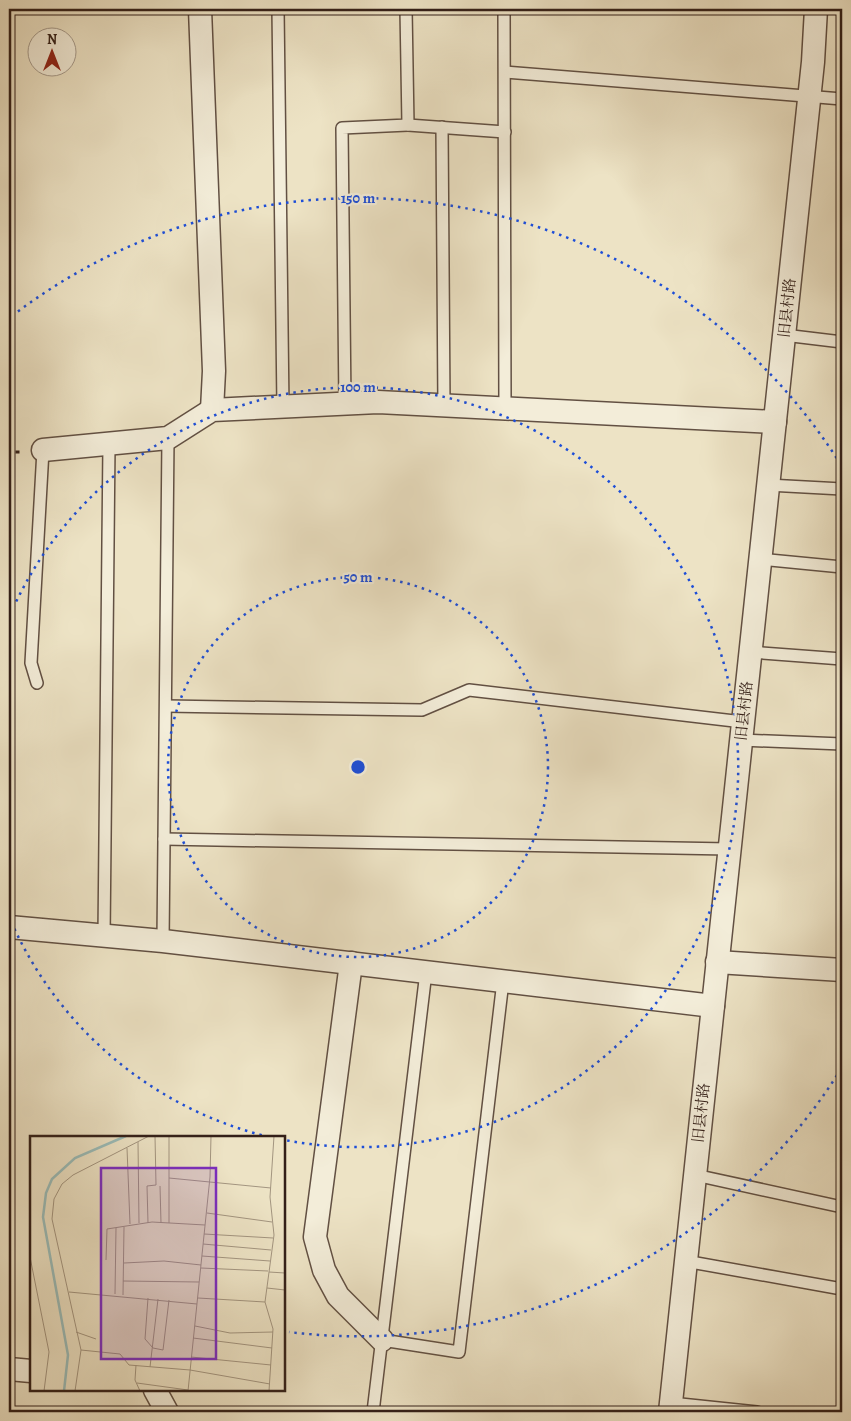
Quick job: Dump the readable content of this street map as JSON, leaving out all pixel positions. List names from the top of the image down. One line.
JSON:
{"streets":{"street":["旧县村路"]},"north":"top","rings":["150 m","100 m","50 m"]}
